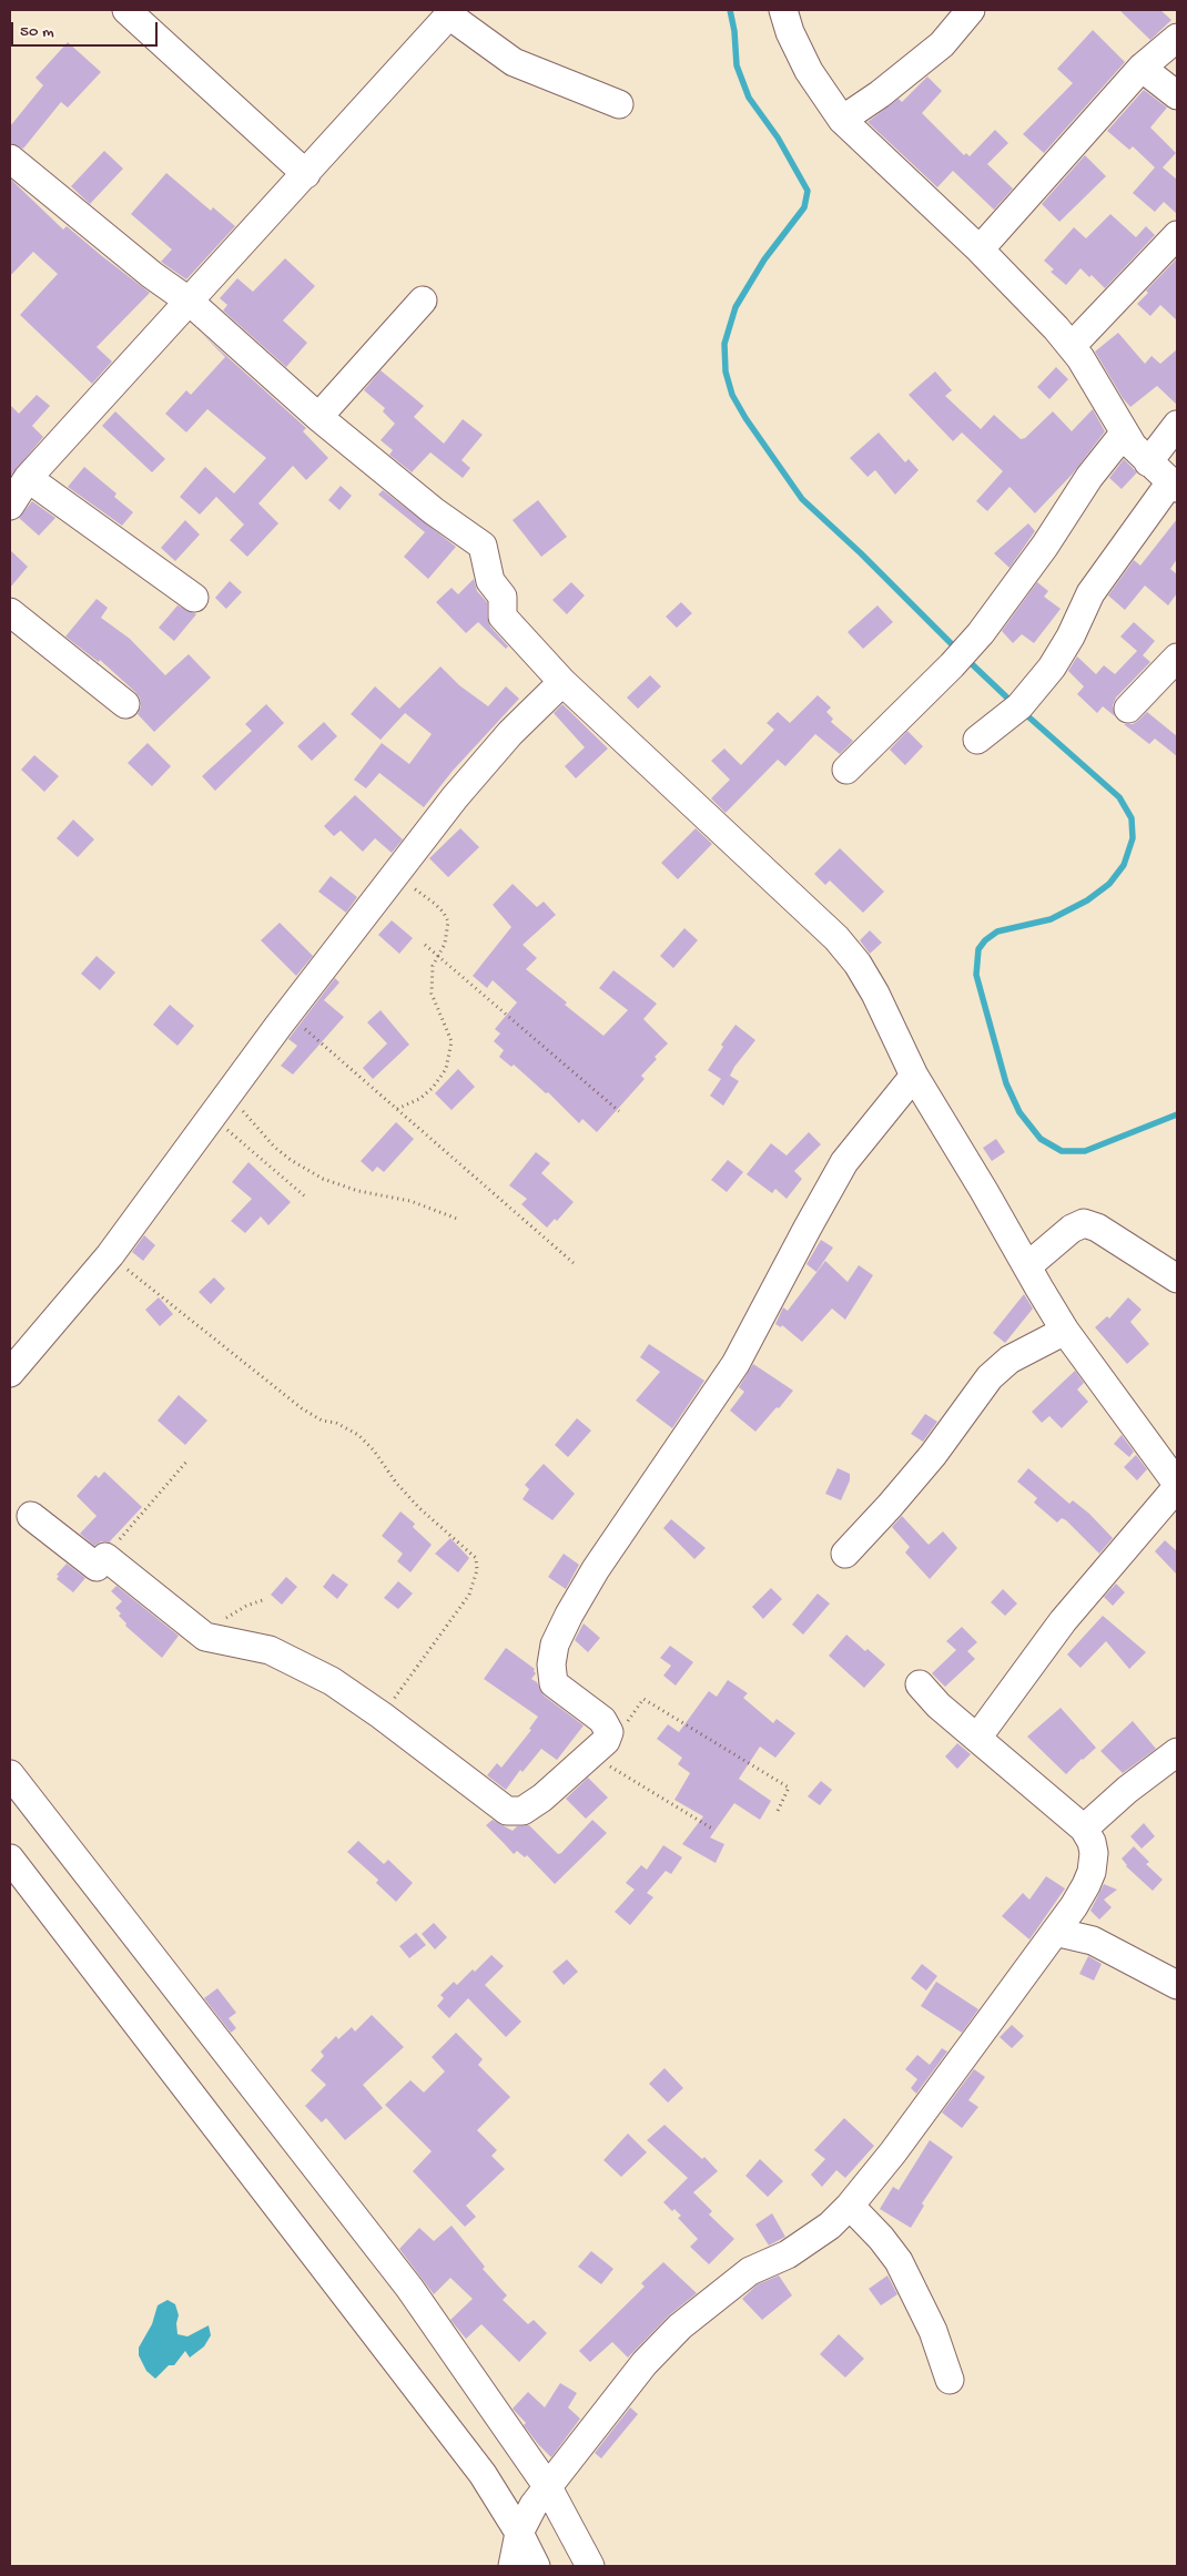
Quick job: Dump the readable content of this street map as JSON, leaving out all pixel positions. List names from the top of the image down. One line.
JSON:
{"scale_bar":"50 m"}
